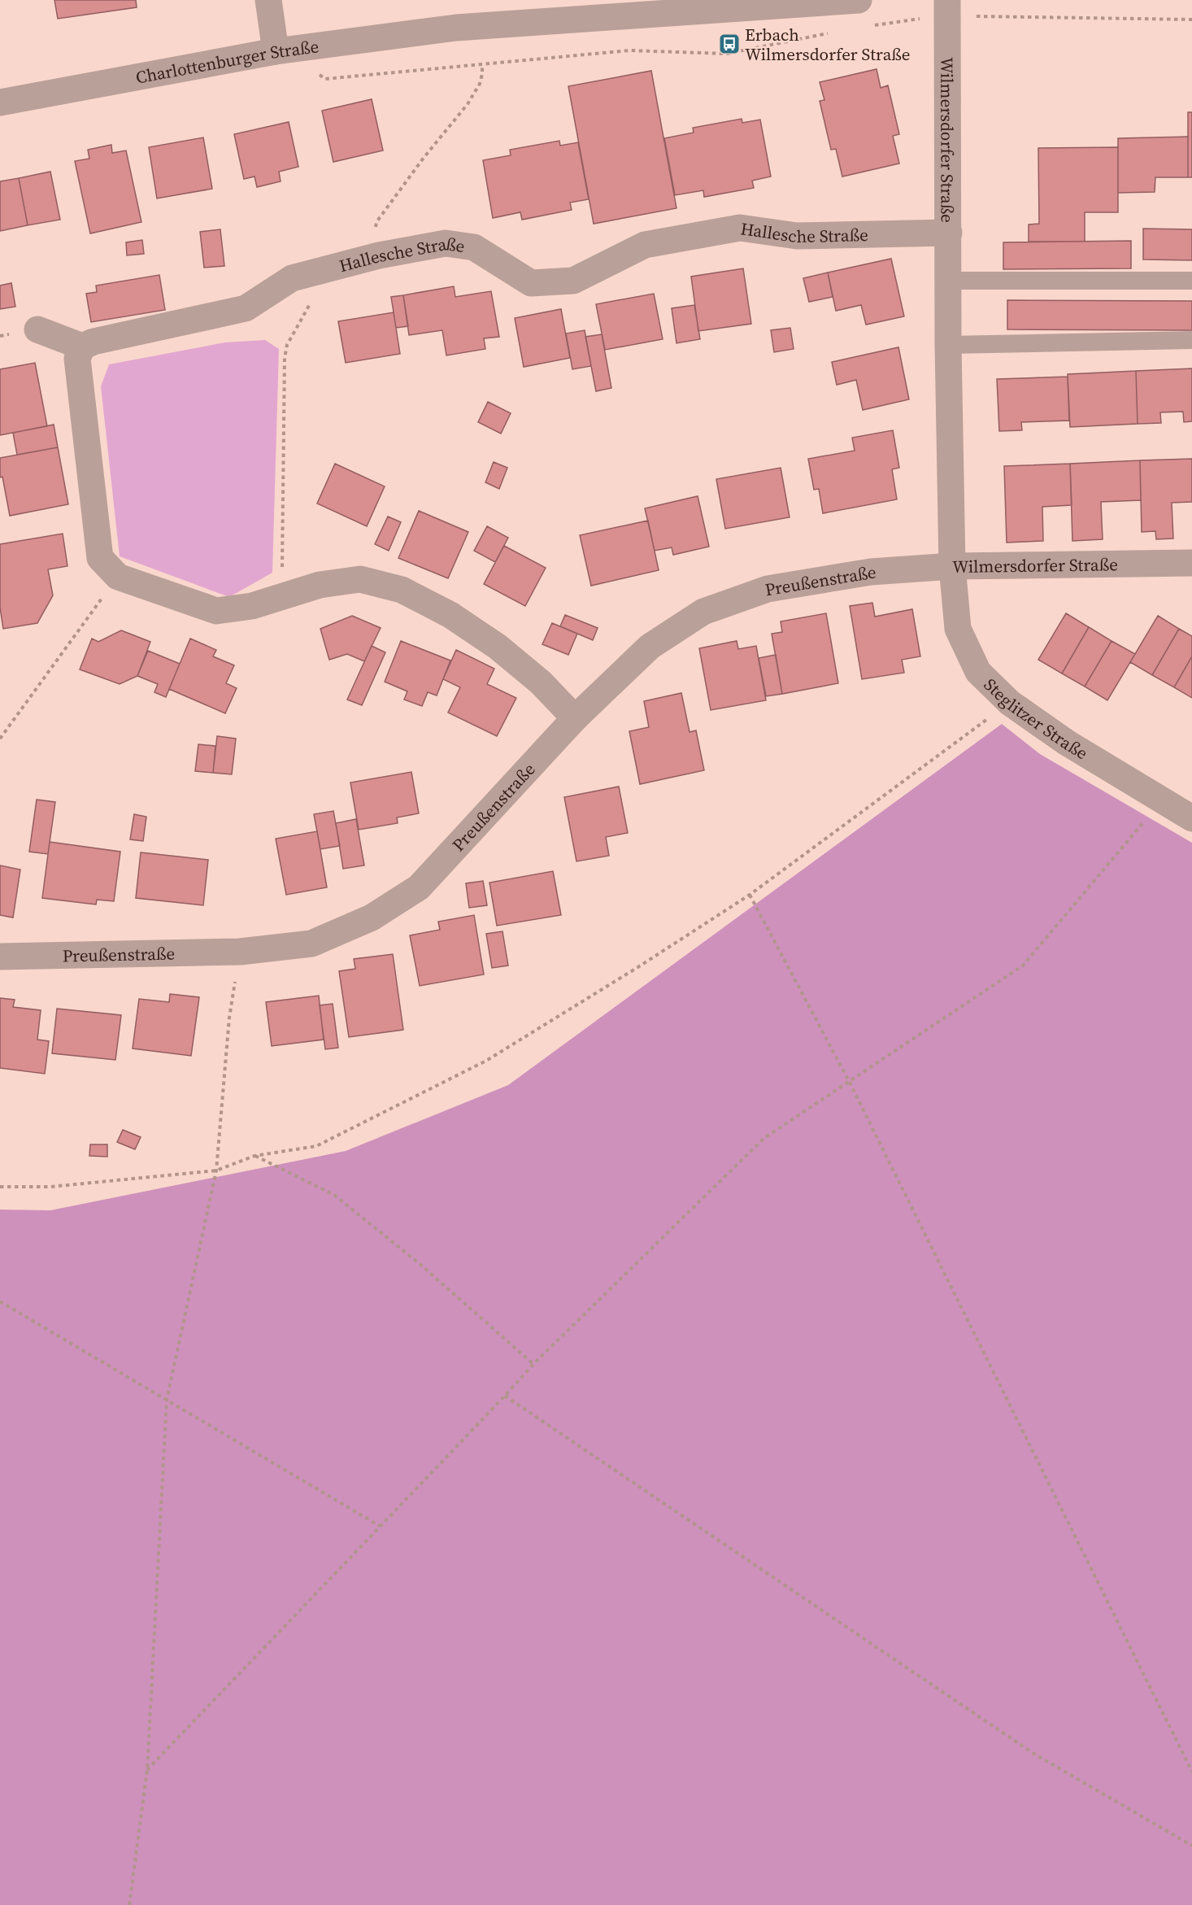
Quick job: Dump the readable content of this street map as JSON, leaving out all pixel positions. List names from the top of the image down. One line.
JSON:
{"streets":{"street":["Charlottenburger Straße","Wilmersdorfer Straße","Hallesche Straße","Preußenstraße","Steglitzer Straße"]},"crossings":[["Wilmersdorfer Straße","Hallesche Straße"],["Wilmersdorfer Straße","Preußenstraße"],["Wilmersdorfer Straße","Steglitzer Straße"],["Preußenstraße","Steglitzer Straße"]],"places":{"bus stop":["Erbach Wilmersdorfer Straße"]}}
